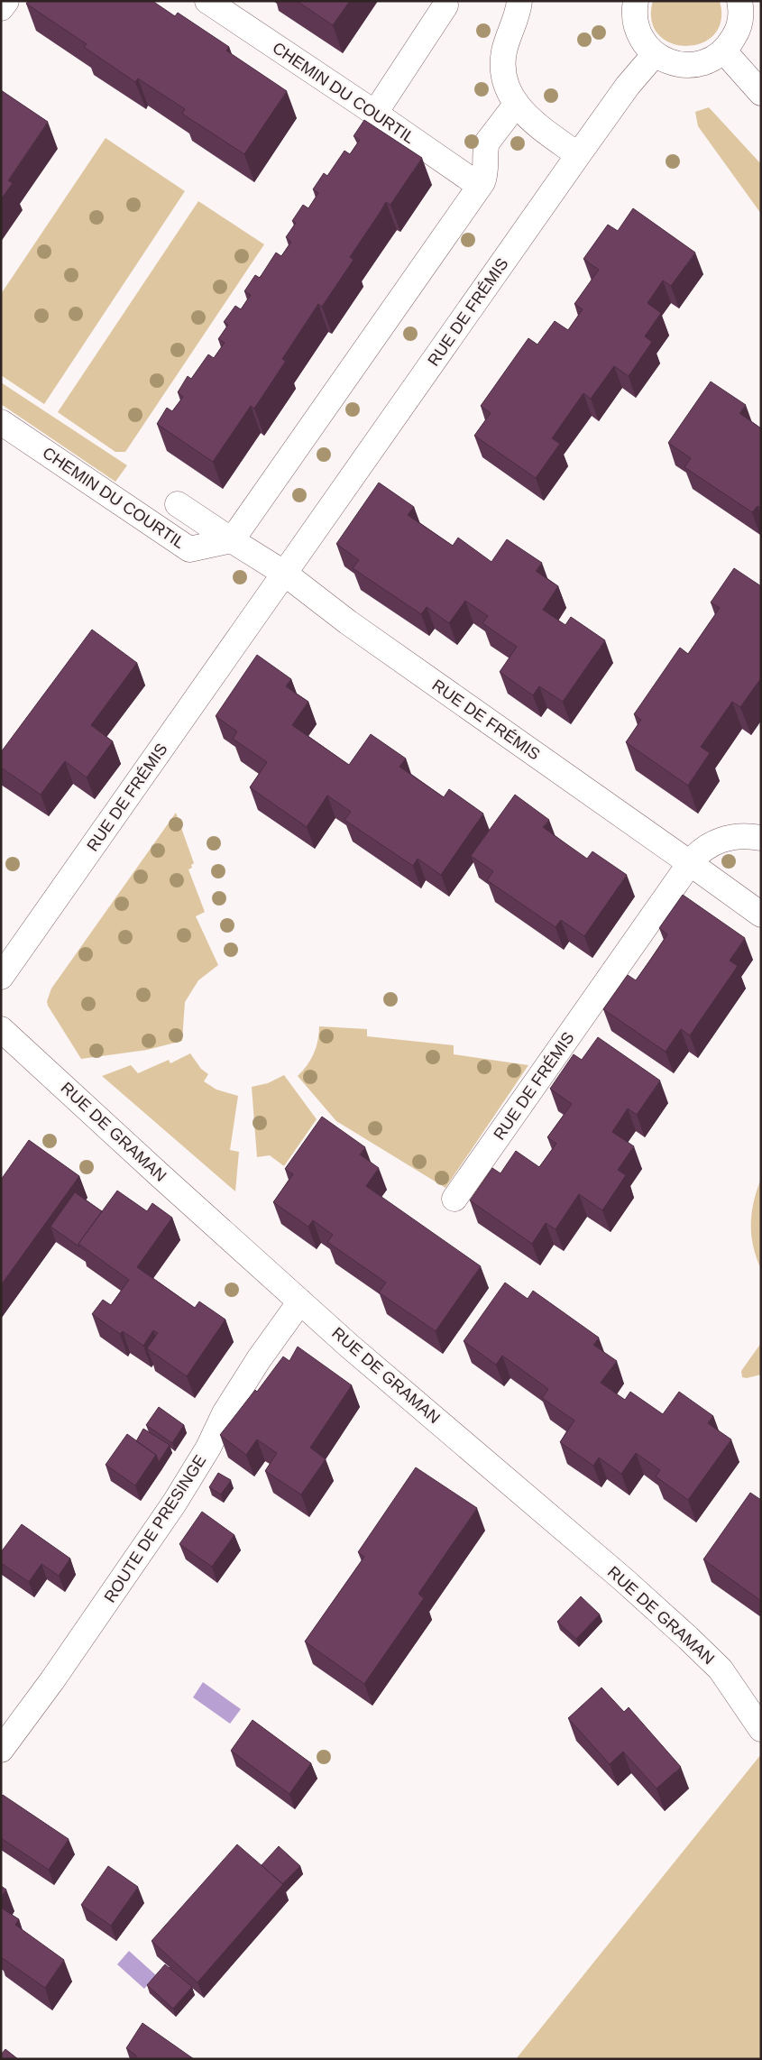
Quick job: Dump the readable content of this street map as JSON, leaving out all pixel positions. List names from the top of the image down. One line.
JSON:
{"streets":{"street":["CHEMIN DU COURTIL","RUE DE FRÉMIS","RUE DE GRAMAN","ROUTE DE PRESINGE"]},"crossings":[["CHEMIN DU COURTIL","RUE DE FRÉMIS"],["RUE DE GRAMAN","ROUTE DE PRESINGE"]]}
